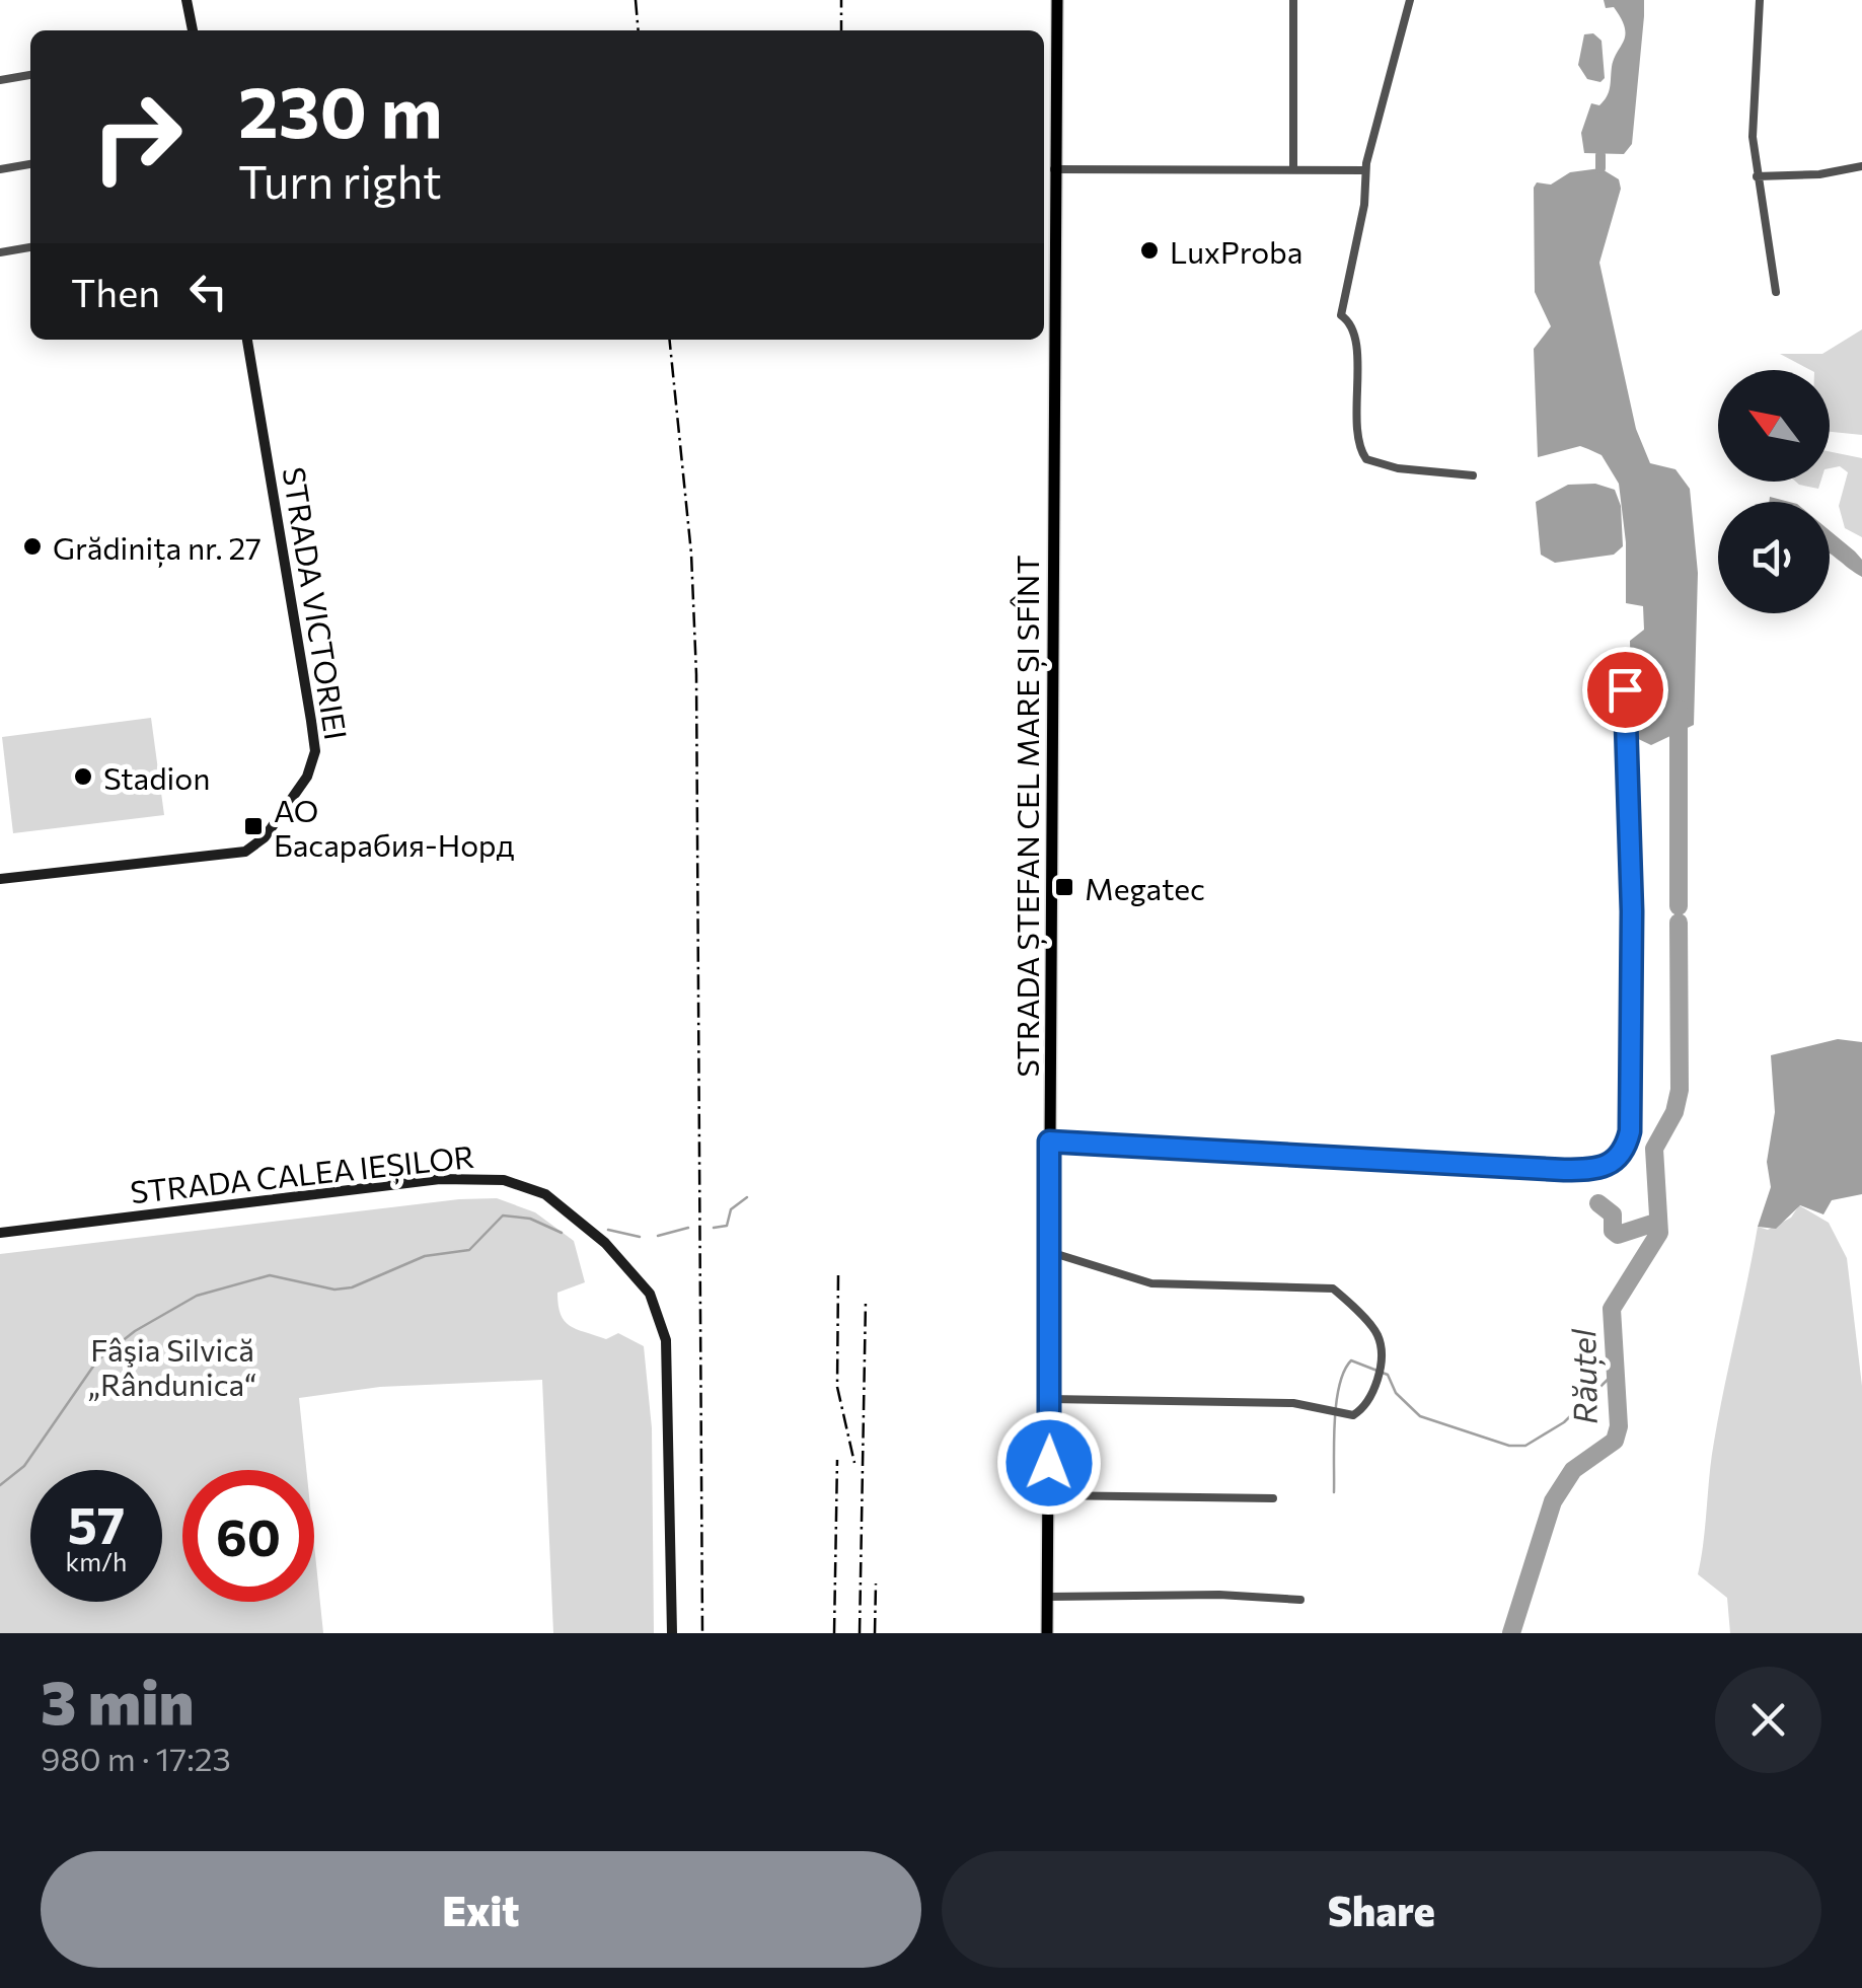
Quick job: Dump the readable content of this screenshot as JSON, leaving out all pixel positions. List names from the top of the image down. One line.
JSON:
{"streets":{"main road":["STRADA ȘTEFAN CEL MARE ȘI SFÎNT"],"street":["STRADA VICTORIEI","STRADA CALEA IEȘILOR"]},"water":["Răuțel"],"parks":["Fâşia Silvică „Rândunica“"],"places":{"other":["LuxProba","Grădinița nr. 27","Stadion"],"transit":["АО Басарабия-Норд","Megatec"]},"north":"top left","page":{"turn":["230 m","Turn right"],"then":"Then","speed":"57 km/h","limit":"60","heading":["3 min","980 m · 17:23"],"buttons":["Exit","Share"]}}
